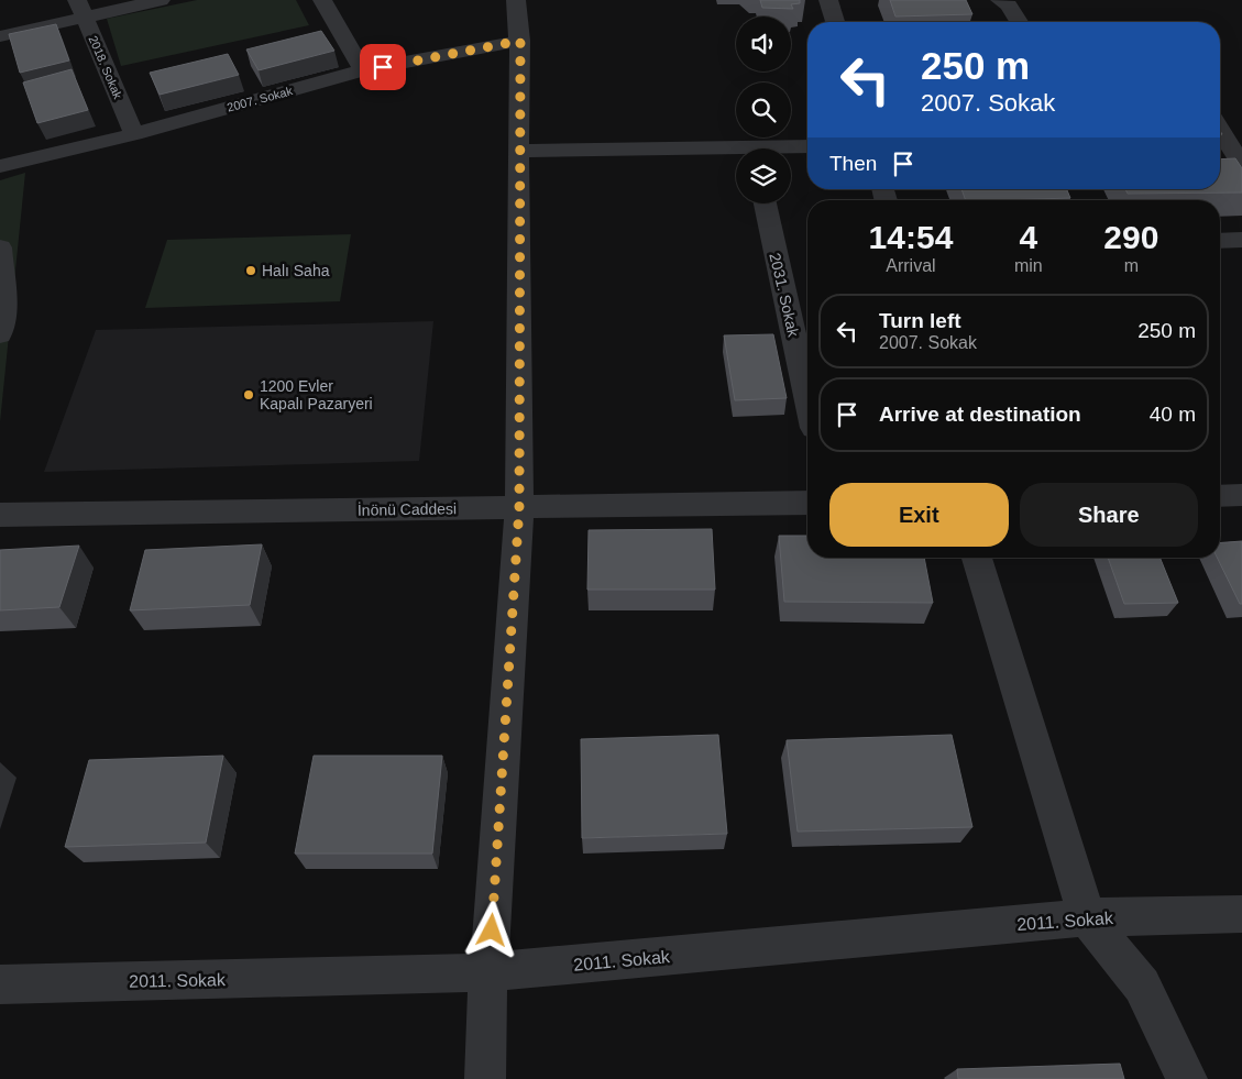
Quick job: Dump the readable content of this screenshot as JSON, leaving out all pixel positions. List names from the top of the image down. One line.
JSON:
{"streets":{"street":["2018. Sokak","2007. Sokak","2031. Sokak","İnönü Caddesi","2011. Sokak"]},"crossings":[["2018. Sokak","2007. Sokak"]],"places":["Halı Saha","1200 Evler Kapalı Pazaryeri"],"page":{"turn":["250 m","2007. Sokak"],"then":"Then","eta":["14:54","Arrival","4","min","290","m"],"list":[{"name":"Turn left","note":"2007. Sokak","value":"250 m"},{"name":"Arrive at destination","value":"40 m"}],"buttons":["Exit","Share"]}}
